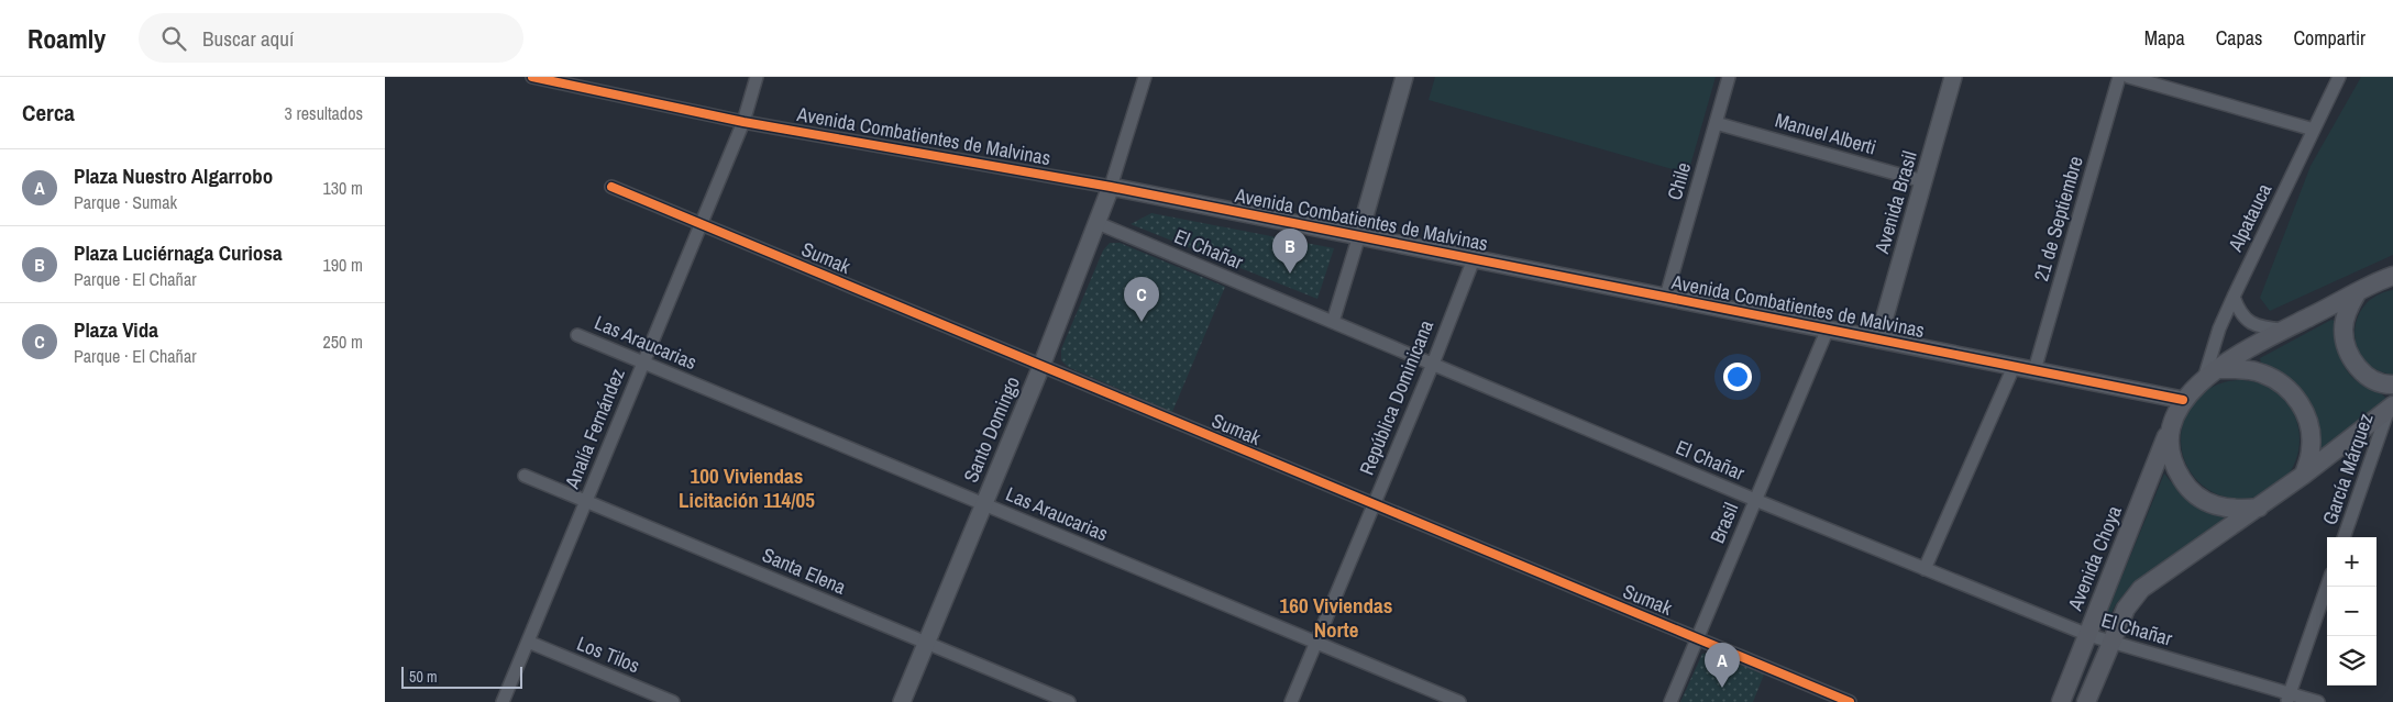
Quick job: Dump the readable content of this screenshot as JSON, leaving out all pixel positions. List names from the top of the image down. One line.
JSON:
{"streets":{"main road":["Avenida Choya"],"street":["Manuel Alberti","Avenida Combatientes de Malvinas","Chile","Avenida Brasil","Alpatauca","21 de Septiembre","El Chañar","Sumak","Las Araucarias","República Dominicana","Analía Fernández","Santo Domingo","García Márquez","Brasil","Santa Elena","Los Tilos"]},"crossings":[["Manuel Alberti","Chile"],["Manuel Alberti","Avenida Brasil"],["Avenida Combatientes de Malvinas","Chile"],["Avenida Combatientes de Malvinas","Avenida Brasil"],["Avenida Combatientes de Malvinas","Alpatauca"],["Avenida Combatientes de Malvinas","21 de Septiembre"],["Avenida Combatientes de Malvinas","República Dominicana"],["Avenida Combatientes de Malvinas","Analía Fernández"],["Avenida Combatientes de Malvinas","Santo Domingo"],["Avenida Combatientes de Malvinas","Brasil"],["Avenida Combatientes de Malvinas","Avenida Choya"],["Alpatauca","Avenida Choya"],["El Chañar","República Dominicana"],["El Chañar","Santo Domingo"],["El Chañar","Brasil"],["El Chañar","Avenida Choya"],["Sumak","República Dominicana"],["Sumak","Analía Fernández"],["Sumak","Santo Domingo"],["Sumak","Brasil"],["Las Araucarias","República Dominicana"],["Las Araucarias","Analía Fernández"],["Las Araucarias","Santo Domingo"],["Analía Fernández","Santa Elena"],["Analía Fernández","Los Tilos"],["Santo Domingo","Santa Elena"]],"districts":["100 Viviendas Licitación 114/05","160 Viviendas Norte"],"scale_bar":"50 m","page":{"header":"Roamly","search":"Buscar aquí","nav":["Mapa","Capas","Compartir"],"heading":["Cerca","3 resultados"],"list":[{"mark":"A","name":"Plaza Nuestro Algarrobo","note":"Parque · Sumak","value":"130 m"},{"mark":"B","name":"Plaza Luciérnaga Curiosa","note":"Parque · El Chañar","value":"190 m"},{"mark":"C","name":"Plaza Vida","note":"Parque · El Chañar","value":"250 m"}],"pins":["B","C","A"],"map_buttons":["+","−"],"scale":"50 m"}}
